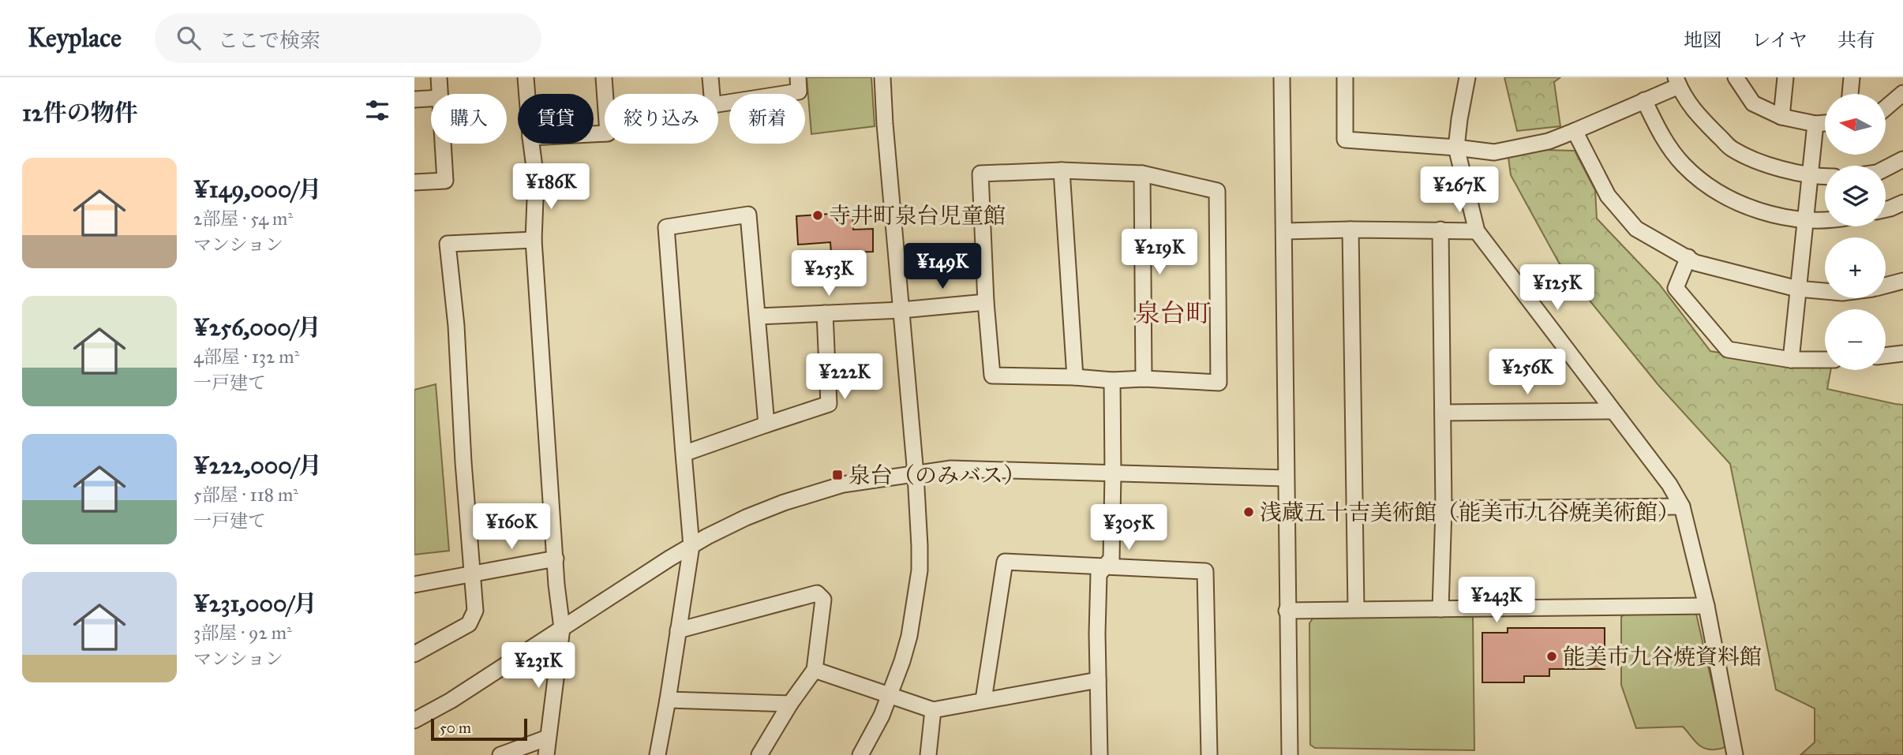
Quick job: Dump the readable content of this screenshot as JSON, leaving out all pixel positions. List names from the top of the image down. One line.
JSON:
{"districts":["泉台町"],"places":{"other":["寺井町泉台児童館","浅蔵五十吉美術館（能美市九谷焼美術館）","能美市九谷焼資料館"],"transit":["泉台（のみバス）"]},"scale_bar":"50 m","north":"left","page":{"header":"Keyplace","search":"ここで検索","nav":["地図","レイヤ","共有"],"heading":"12件の物件","map_buttons":["+","−"],"chip":["購入","賃貸","絞り込み","新着"],"list":[{"name":"¥149,000/月","note":"2部屋 · 54 m² · マンション"},{"name":"¥256,000/月","note":"4部屋 · 132 m² · 一戸建て"},{"name":"¥222,000/月","note":"5部屋 · 118 m² · 一戸建て"},{"name":"¥231,000/月","note":"3部屋 · 92 m² · マンション"}],"price":["¥186K","¥267K","¥219K","¥149K","¥253K","¥125K","¥256K","¥222K","¥160K","¥305K","¥243K","¥231K"],"scale":"50 m"}}
